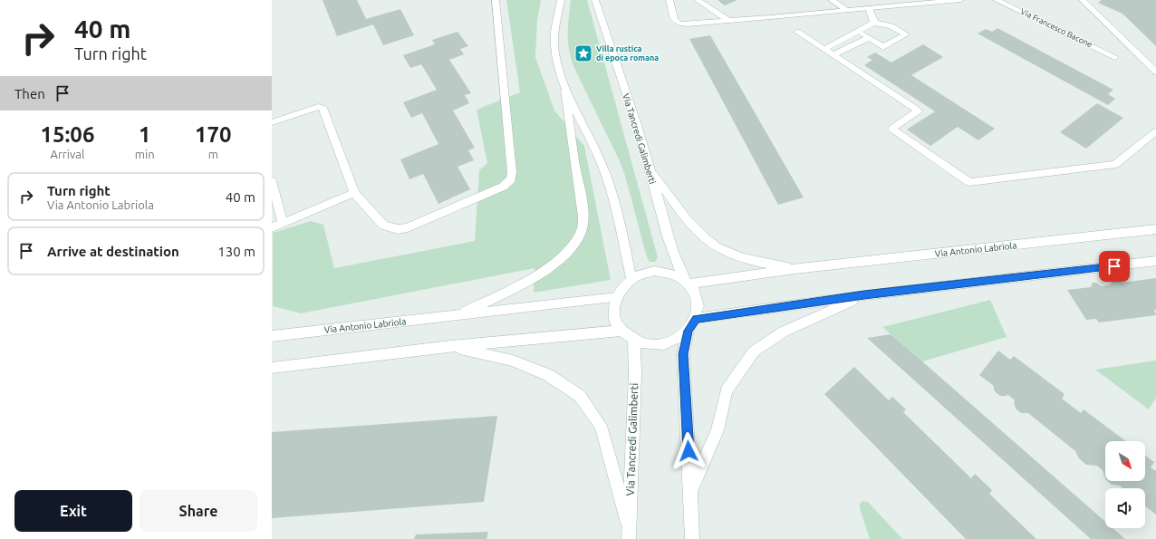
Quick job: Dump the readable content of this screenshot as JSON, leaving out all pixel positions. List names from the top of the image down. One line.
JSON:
{"streets":{"street":["Via Francesco Bacone","Via Tancredi Galimberti","Via Antonio Labriola"]},"crossings":[["Via Tancredi Galimberti","Via Antonio Labriola"]],"places":{"place":["Villa rustica di epoca romana"]},"north":"bottom right","page":{"turn":["40 m","Turn right"],"then":"Then","eta":["15:06","Arrival","1","min","170","m"],"list":[{"name":"Turn right","note":"Via Antonio Labriola","value":"40 m"},{"name":"Arrive at destination","value":"130 m"}],"buttons":["Exit","Share"]}}
